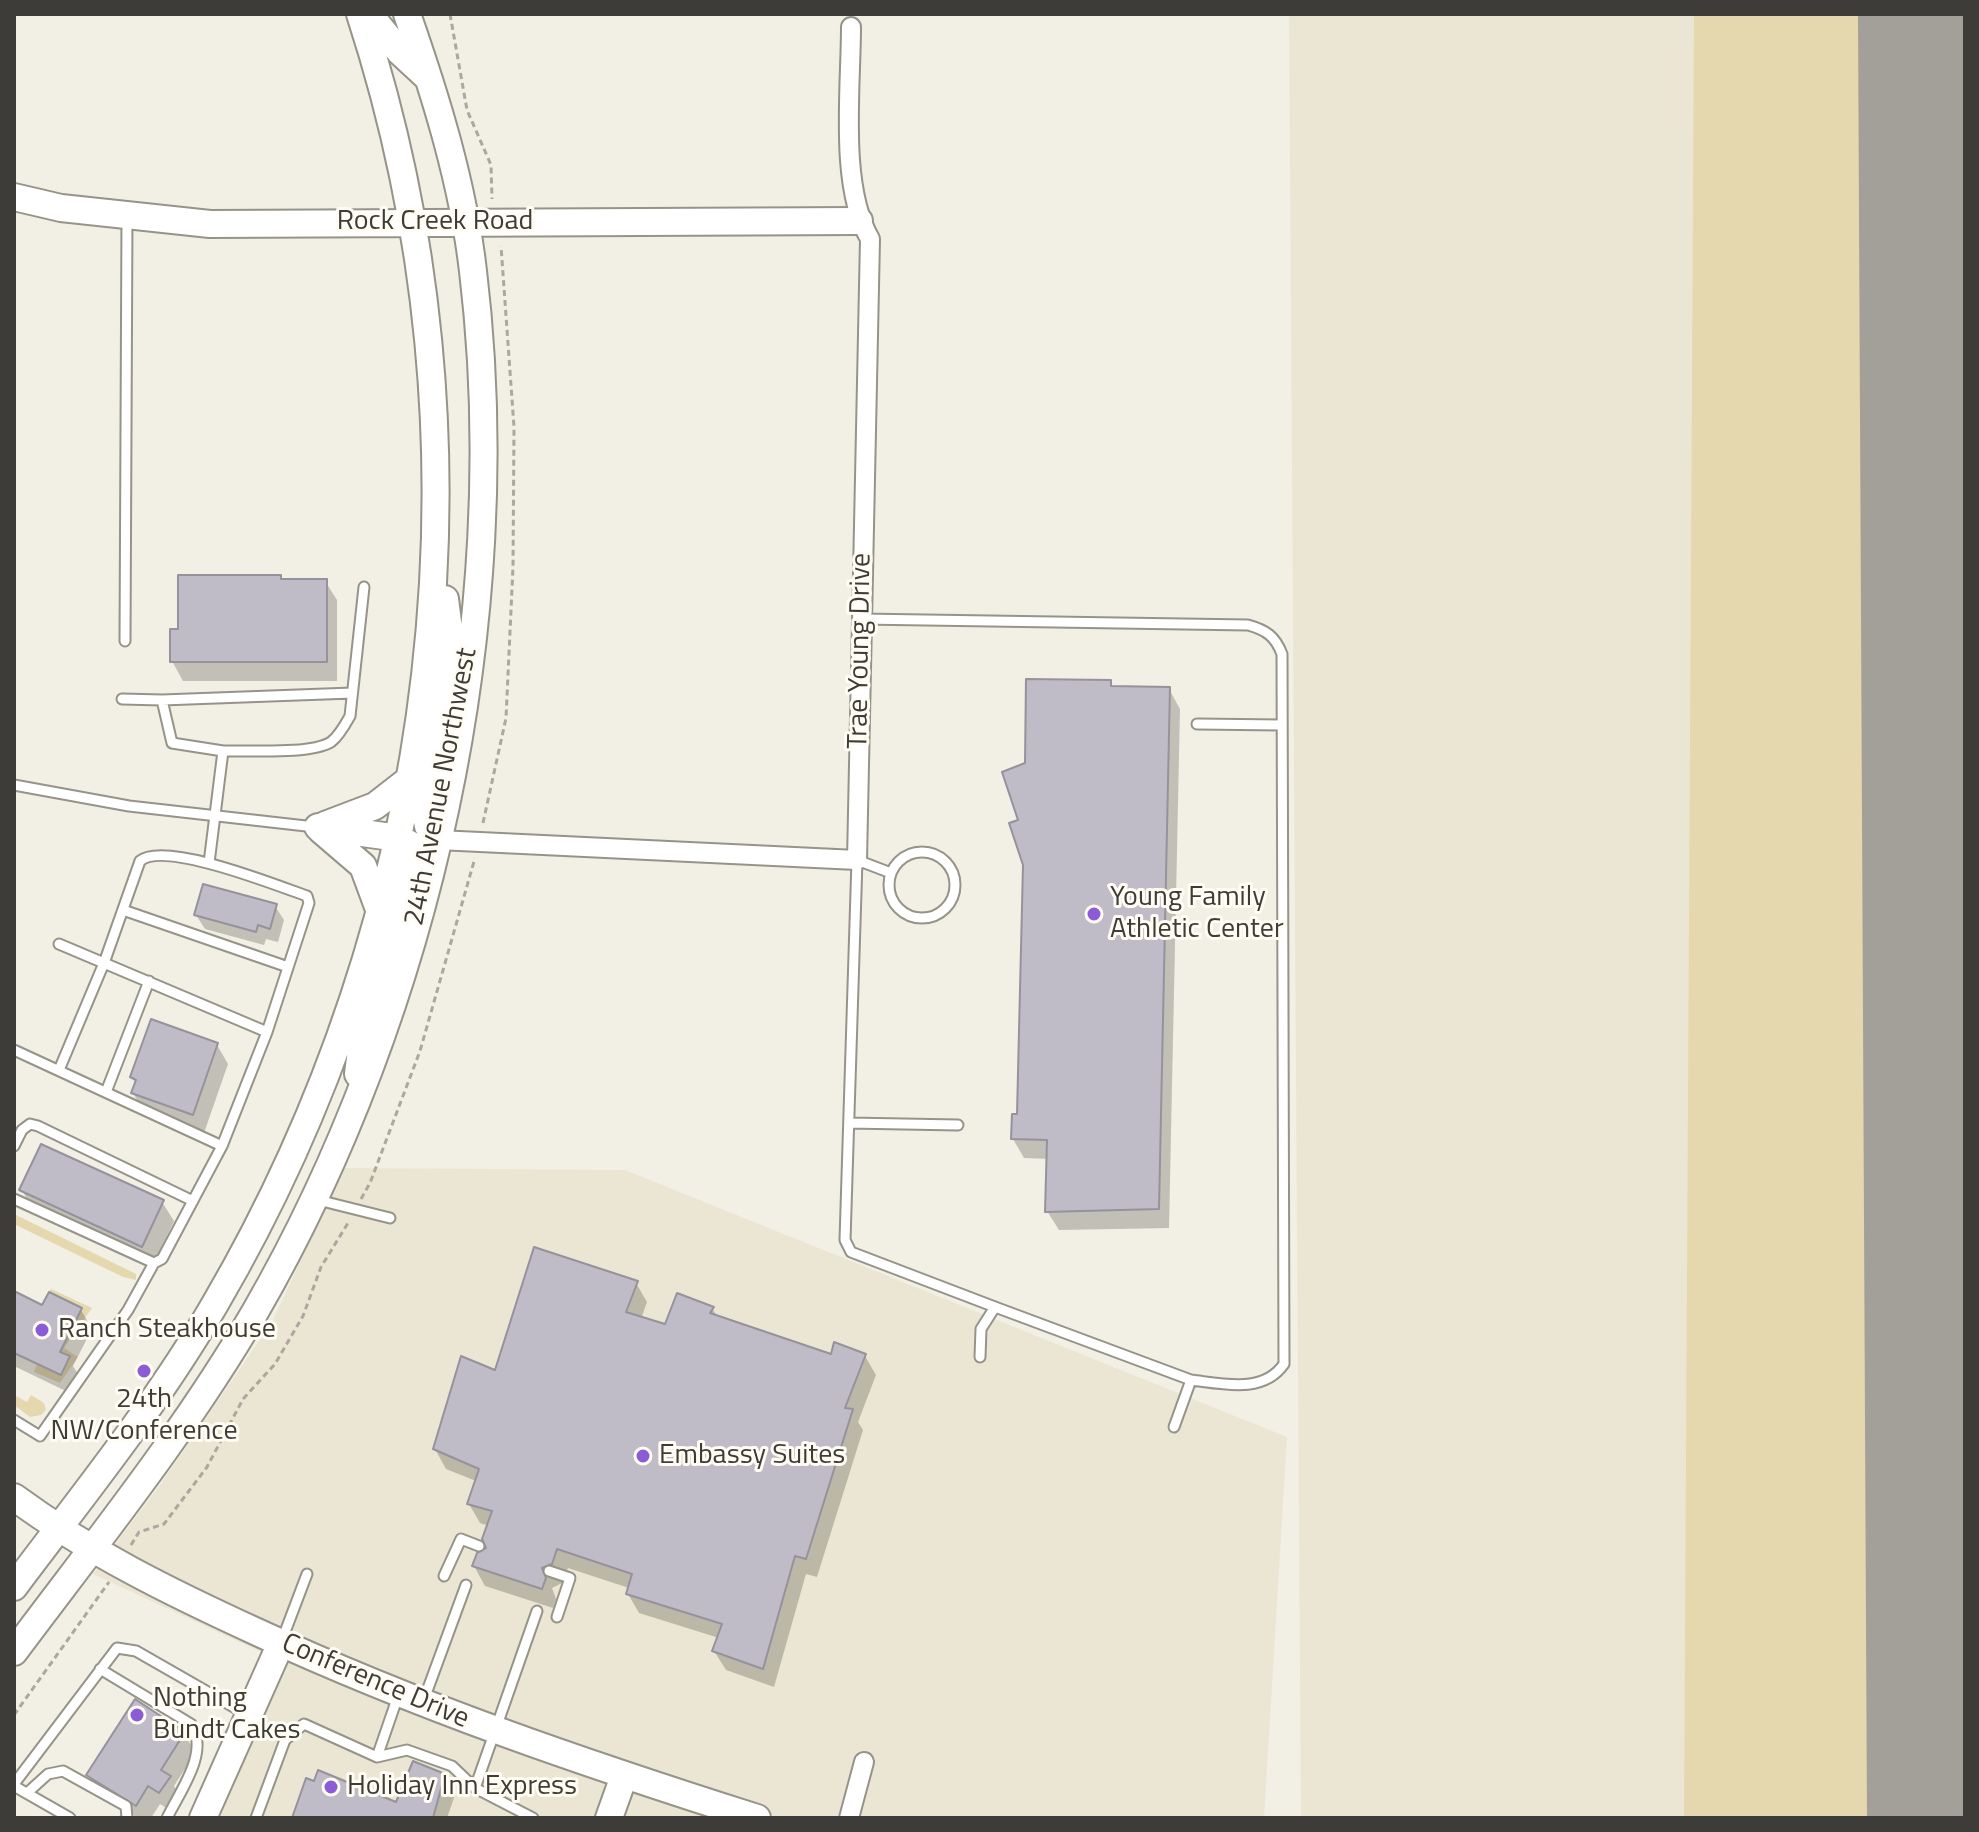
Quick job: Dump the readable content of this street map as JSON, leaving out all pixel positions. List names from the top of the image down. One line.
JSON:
{"streets":{"main road":["Rock Creek Road","24th Avenue Northwest","Conference Drive"],"street":["Trae Young Drive"]},"crossings":[["Rock Creek Road","Trae Young Drive"],["Rock Creek Road","24th Avenue Northwest"],["24th Avenue Northwest","Conference Drive"]],"places":["Young Family Athletic Center","Ranch Steakhouse","24th NW/Conference","Embassy Suites","Nothing Bundt Cakes","Holiday Inn Express"]}
